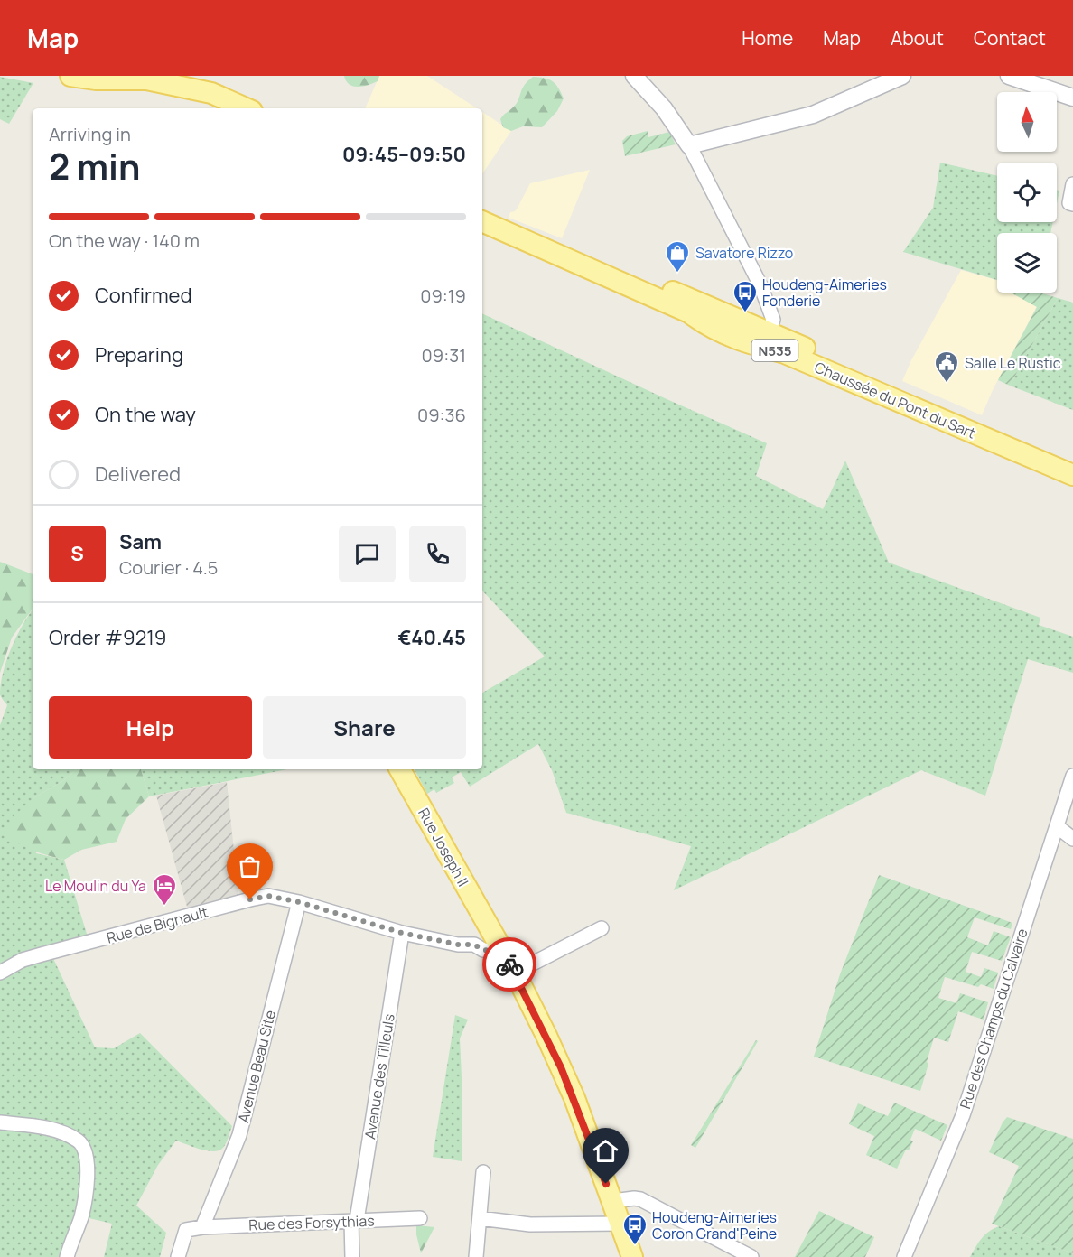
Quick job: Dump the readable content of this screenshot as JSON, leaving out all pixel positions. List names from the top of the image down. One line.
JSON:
{"streets":{"main road":["N535","Chaussée du Pont du Sart","Rue Joseph II"],"street":["Rue de Bignault","Rue des Champs du Calvaire","Avenue Beau Site","Avenue des Tilleuls","Rue des Forsythias"]},"crossings":[["Rue Joseph II","Rue de Bignault"],["Rue de Bignault","Avenue Beau Site"],["Rue de Bignault","Avenue des Tilleuls"],["Avenue Beau Site","Rue des Forsythias"],["Avenue des Tilleuls","Rue des Forsythias"]],"places":{"shop":["Savatore Rizzo"],"bus stop":["Houdeng-Aimeries Fonderie","Houdeng-Aimeries Coron Grand'Peine"],"public building":["Salle Le Rustic"],"hotel":["Le Moulin du Ya"]},"north":"top","page":{"header":"Map","nav":["Home","Map","About","Contact"],"heading":["2 min","Arriving in","09:45–09:50"],"panel":["Sam","Courier · 4.5","Order #9219","€40.45"],"bar":"On the way · 140 m","list":[["Confirmed","09:19"],["Preparing","09:31"],["On the way","09:36"],"Delivered"],"round":"S","buttons":["Help","Share"]}}
